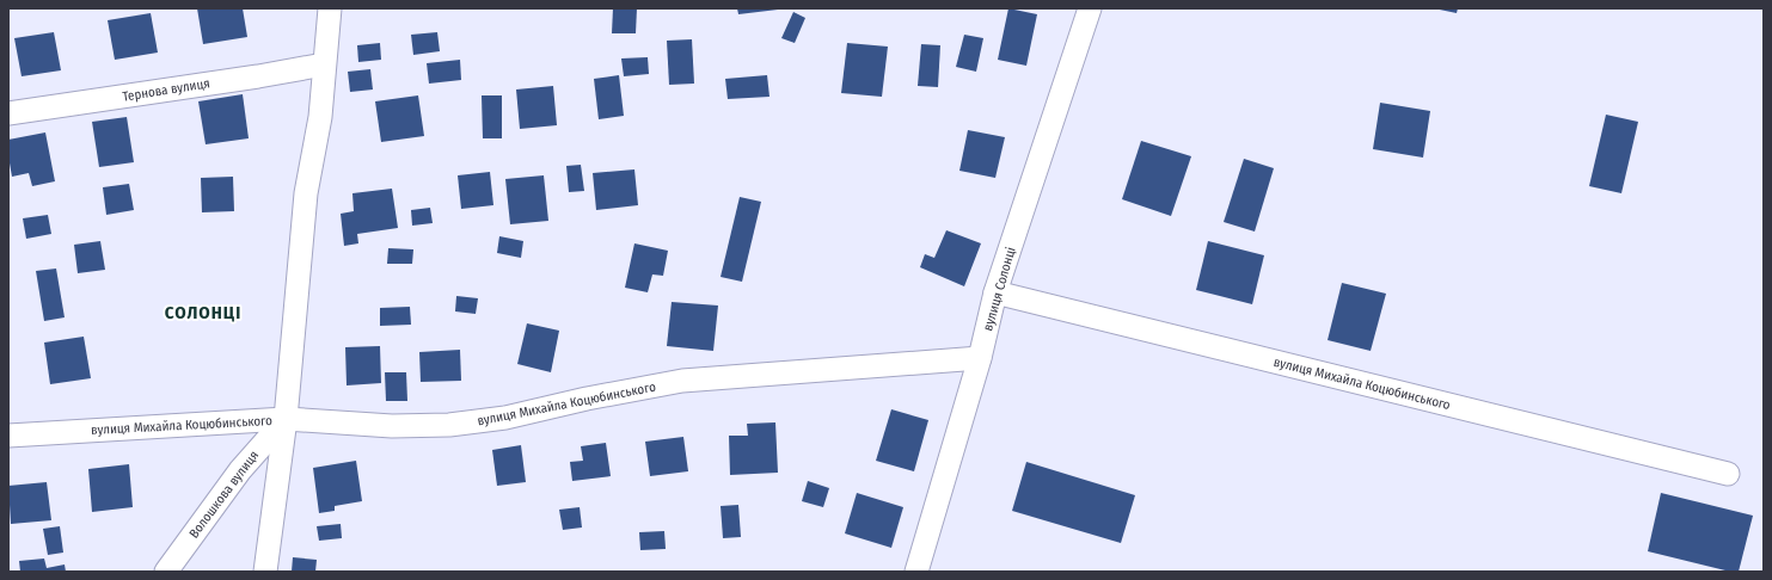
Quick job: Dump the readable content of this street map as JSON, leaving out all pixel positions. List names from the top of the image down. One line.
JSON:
{"streets":{"street":["Тернова вулиця","вулиця Солонці","вулиця Михайла Коцюбинського","Волошкова вулиця"]},"crossings":[["вулиця Солонці","вулиця Михайла Коцюбинського"],["вулиця Михайла Коцюбинського","Волошкова вулиця"]],"districts":["СОЛОНЦІ"]}
